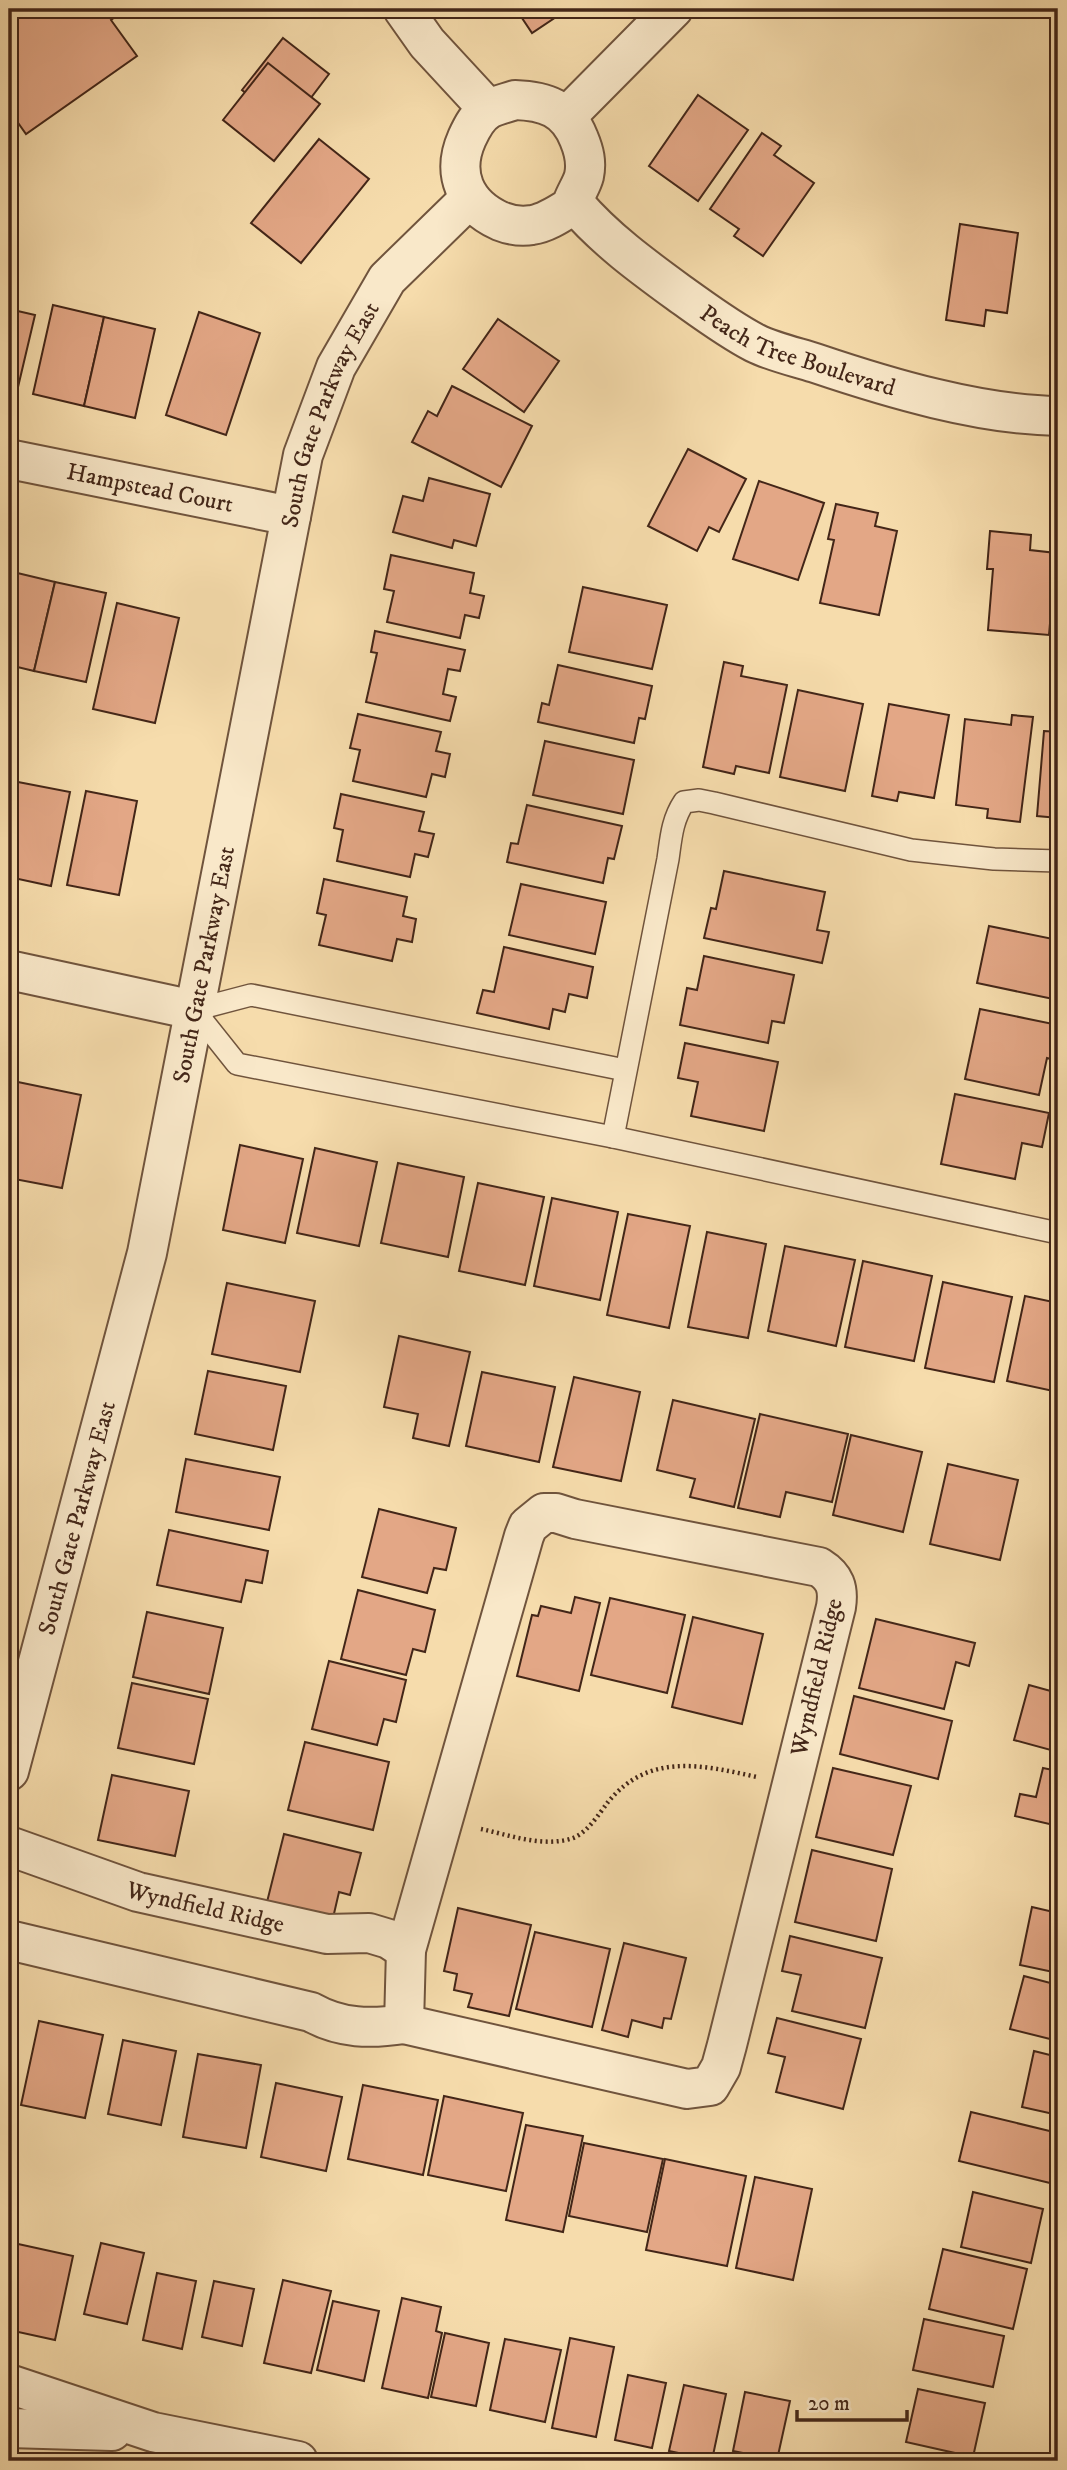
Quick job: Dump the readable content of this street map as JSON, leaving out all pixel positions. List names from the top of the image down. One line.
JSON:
{"streets":{"street":["Peach Tree Boulevard","South Gate Parkway East","Hampstead Court","Wyndfield Ridge"]},"crossings":[["Peach Tree Boulevard","South Gate Parkway East"],["South Gate Parkway East","Hampstead Court"]],"scale_bar":"20 m"}
